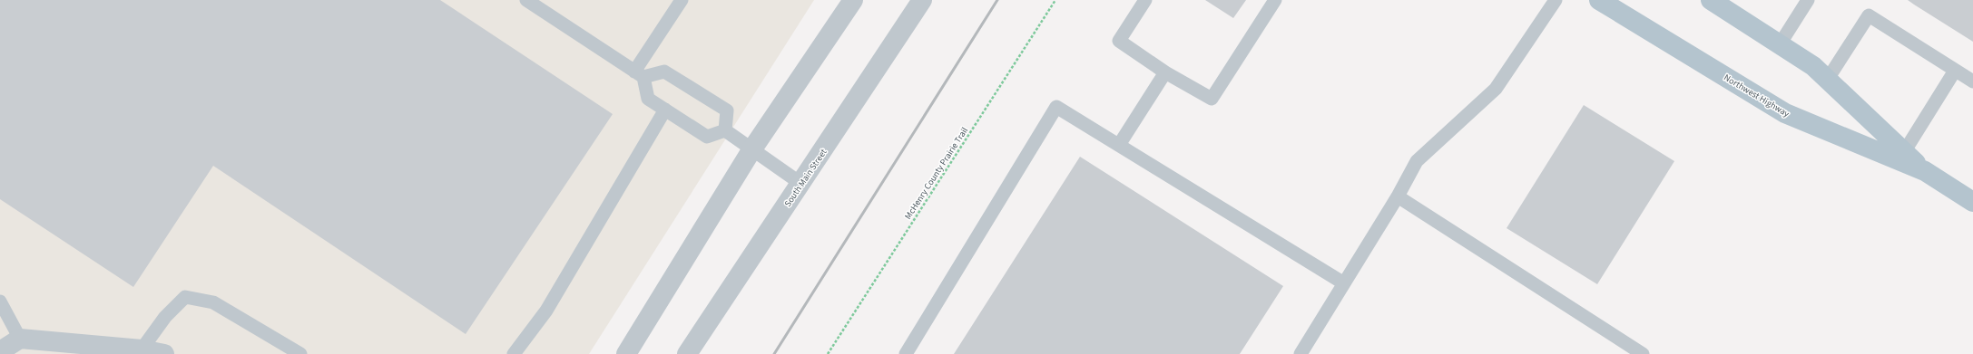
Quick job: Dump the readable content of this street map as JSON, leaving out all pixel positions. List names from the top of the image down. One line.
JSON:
{"streets":{"main road":["Northwest Highway"],"street":["South Main Street"],"path":["McHenry County Prairie Trail"]}}
